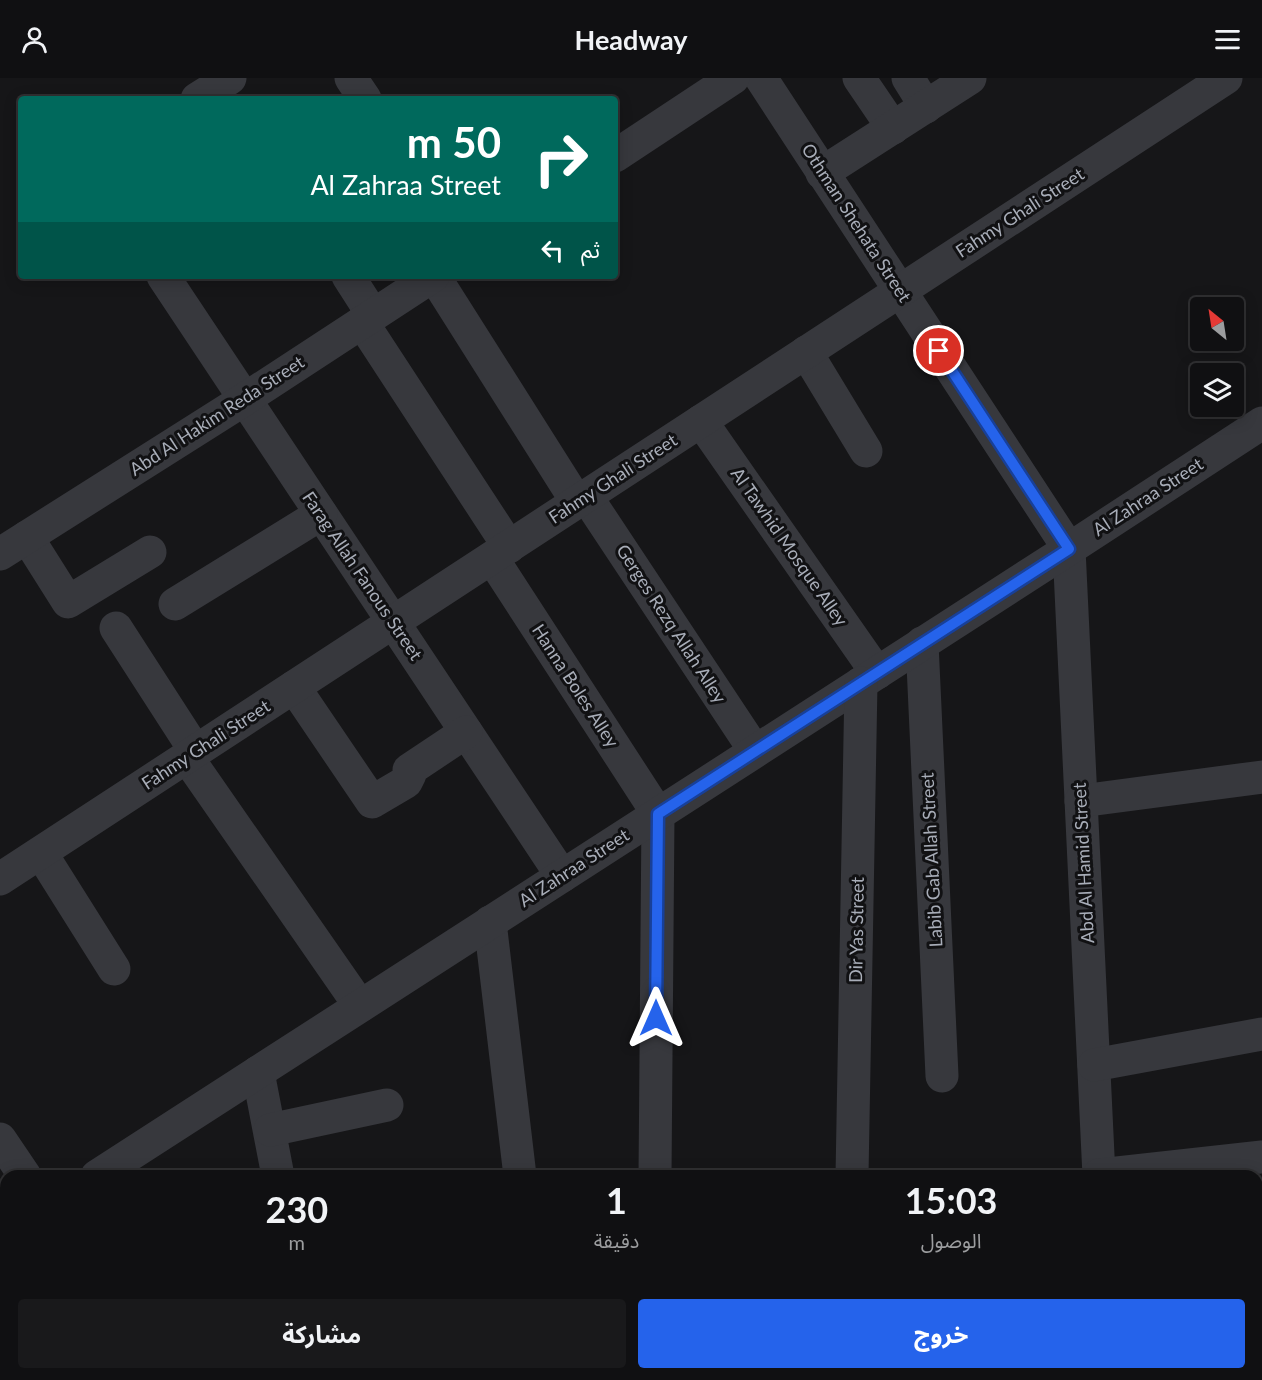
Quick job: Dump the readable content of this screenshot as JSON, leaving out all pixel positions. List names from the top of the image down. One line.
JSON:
{"streets":{"street":["Fahmy Ghali Street","Othman Shehata Street","Abd Al Hakim Reda Street","Al Zahraa Street","Al Tawhid Mosque Alley","Farag Allah Fanous Street","Gerges Rezq Allah Alley","Hanna Boles Alley","Labib Gab Allah Street","Abd Al Hamid Street","Dir Yas Street"]},"crossings":[["Fahmy Ghali Street","Othman Shehata Street"],["Fahmy Ghali Street","Al Tawhid Mosque Alley"],["Fahmy Ghali Street","Farag Allah Fanous Street"],["Fahmy Ghali Street","Gerges Rezq Allah Alley"],["Fahmy Ghali Street","Hanna Boles Alley"],["Othman Shehata Street","Al Zahraa Street"],["Othman Shehata Street","Abd Al Hamid Street"],["Abd Al Hakim Reda Street","Farag Allah Fanous Street"],["Abd Al Hakim Reda Street","Hanna Boles Alley"],["Al Zahraa Street","Al Tawhid Mosque Alley"],["Al Zahraa Street","Farag Allah Fanous Street"],["Al Zahraa Street","Gerges Rezq Allah Alley"],["Al Zahraa Street","Hanna Boles Alley"],["Al Zahraa Street","Labib Gab Allah Street"],["Al Zahraa Street","Abd Al Hamid Street"],["Al Zahraa Street","Dir Yas Street"],["Al Tawhid Mosque Alley","Dir Yas Street"]],"north":"top left","page":{"header":"Headway","turn":["50 m","Al Zahraa Street"],"then":"ثم","eta":["15:03","الوصول","1","دقيقة","230","m"],"buttons":["خروج","مشاركة"]}}
